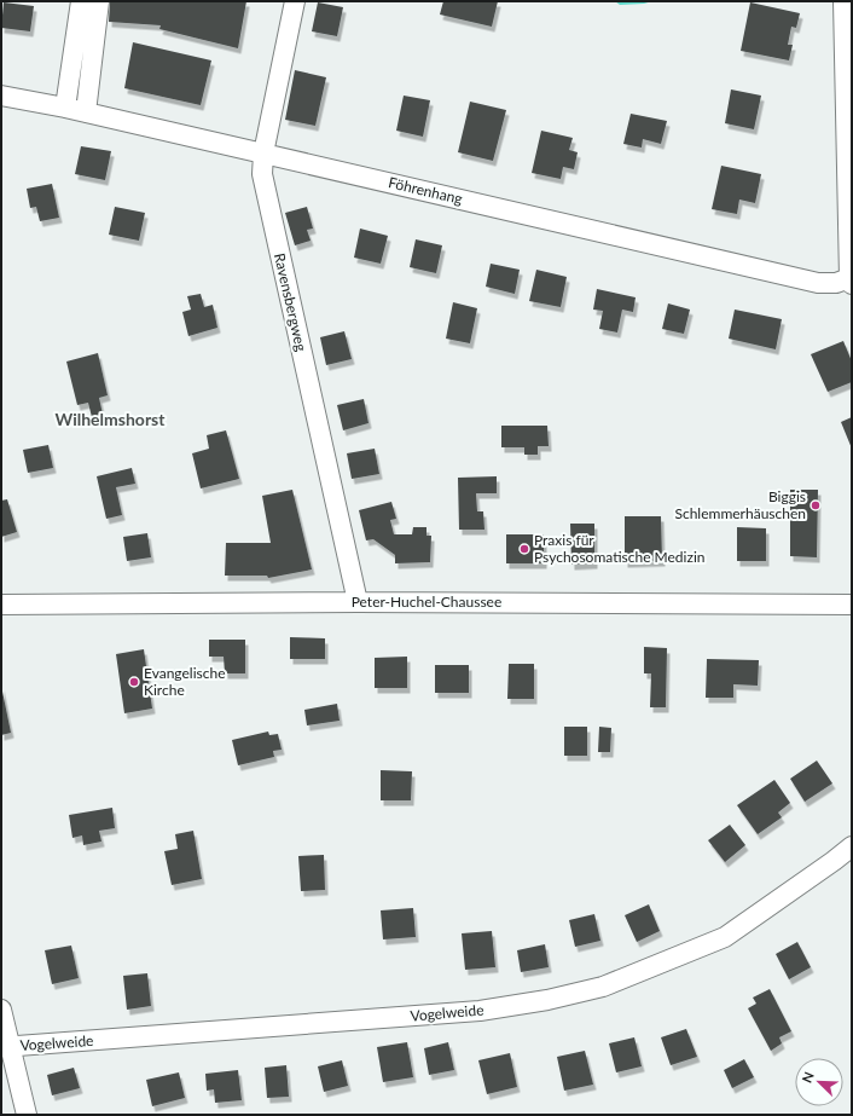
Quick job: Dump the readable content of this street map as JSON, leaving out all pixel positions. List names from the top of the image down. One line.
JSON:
{"streets":{"street":["Föhrenhang","Ravensbergweg","Peter-Huchel-Chaussee","Vogelweide"]},"crossings":[["Föhrenhang","Ravensbergweg"],["Ravensbergweg","Peter-Huchel-Chaussee"]],"districts":["Wilhelmshorst"],"places":["Biggis Schlemmerhäuschen","Praxis für Psychosomatische Medizin","Evangelische Kirche"],"north":"top left"}
